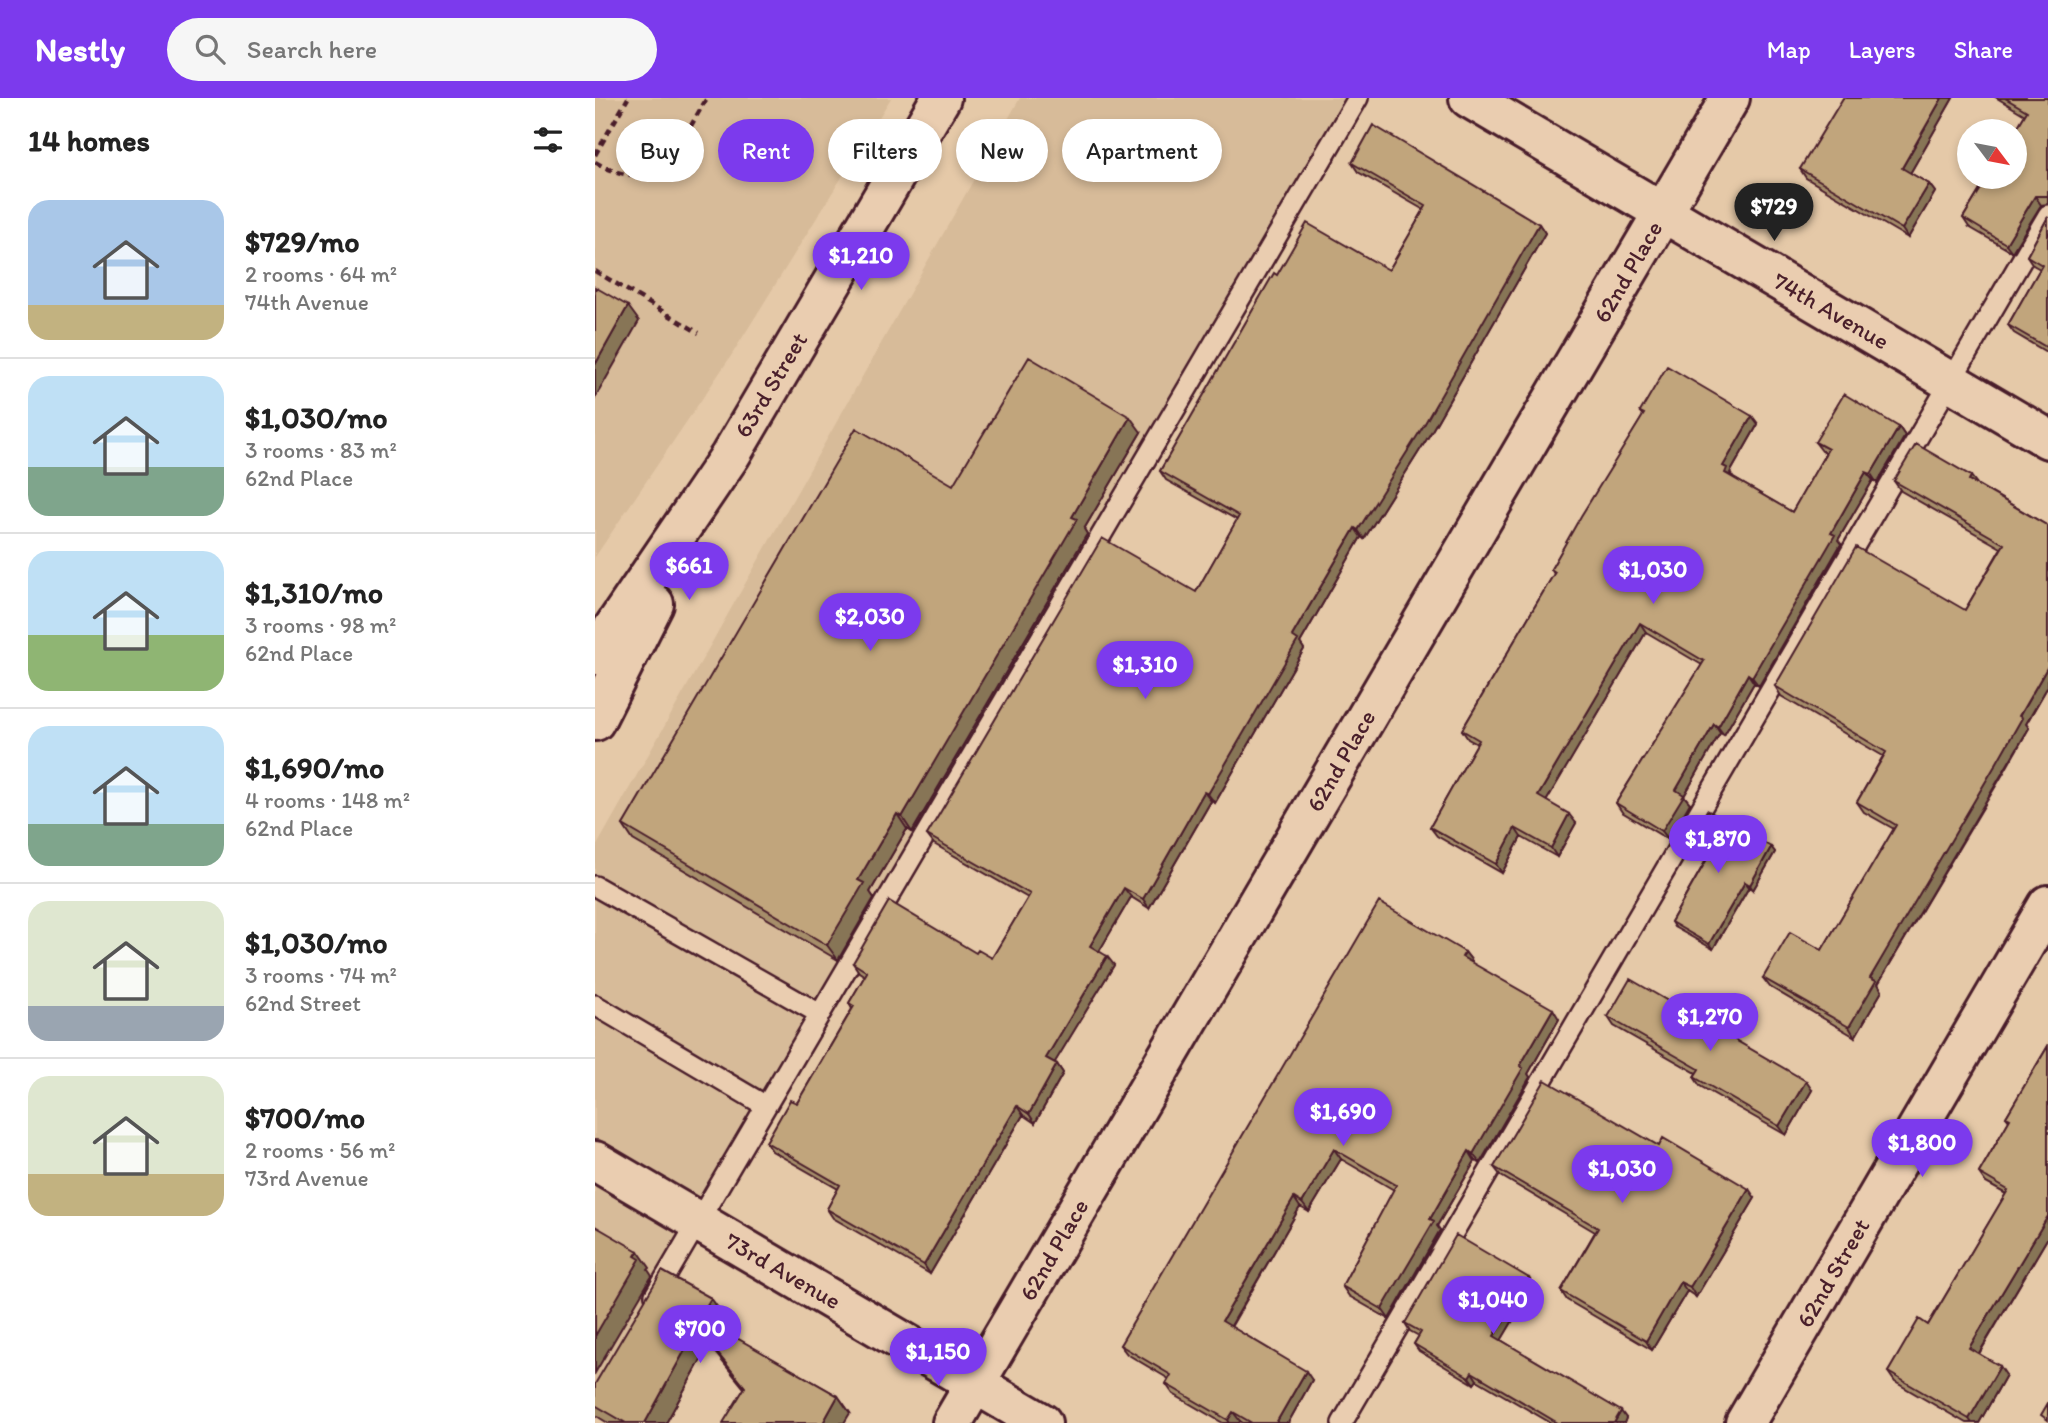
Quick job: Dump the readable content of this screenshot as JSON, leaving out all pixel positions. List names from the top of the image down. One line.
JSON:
{"streets":{"street":["62nd Place","74th Avenue","63rd Street","73rd Avenue","62nd Street"]},"crossings":[["62nd Place","74th Avenue"],["62nd Place","73rd Avenue"]],"north":"bottom right","page":{"header":"Nestly","search":"Search here","nav":["Map","Layers","Share"],"heading":"14 homes","chip":["Buy","Rent","Filters","New","Apartment"],"list":[{"name":"$729/mo","note":"2 rooms · 64 m² · 74th Avenue"},{"name":"$1,030/mo","note":"3 rooms · 83 m² · 62nd Place"},{"name":"$1,310/mo","note":"3 rooms · 98 m² · 62nd Place"},{"name":"$1,690/mo","note":"4 rooms · 148 m² · 62nd Place"},{"name":"$1,030/mo","note":"3 rooms · 74 m² · 62nd Street"},{"name":"$700/mo","note":"2 rooms · 56 m² · 73rd Avenue"}],"price":["$729","$1,210","$661","$1,030","$2,030","$1,310","$1,870","$1,270","$1,690","$1,800","$1,030","$1,040","$700","$1,150"]}}
